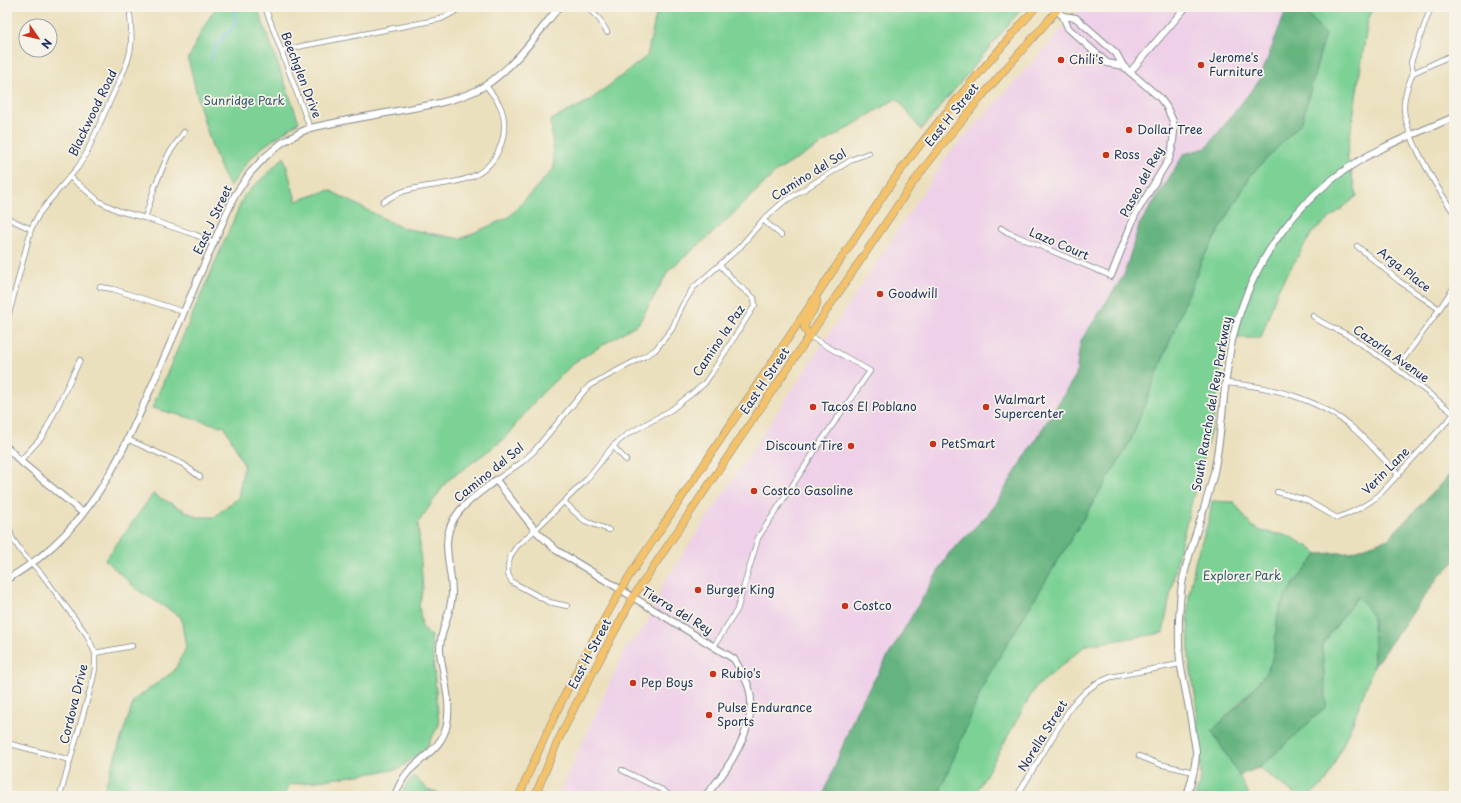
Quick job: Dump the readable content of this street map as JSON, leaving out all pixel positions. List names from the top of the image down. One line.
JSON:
{"streets":{"main road":["East H Street"],"street":["Beechglen Drive","Blackwood Road","Camino del Sol","Paseo del Rey","East J Street","Lazo Court","Arga Place","Camino la Paz","Cazorla Avenue","South Rancho del Rey Parkway","Verin Lane","Tierra del Rey","Cordova Drive","Norella Street"]},"crossings":[["Beechglen Drive","East J Street"],["East H Street","Paseo del Rey"],["East H Street","Tierra del Rey"],["Camino del Sol","Camino la Paz"],["Camino del Sol","Tierra del Rey"],["Paseo del Rey","Lazo Court"],["East J Street","Cordova Drive"],["Camino la Paz","Tierra del Rey"],["Cazorla Avenue","Verin Lane"],["South Rancho del Rey Parkway","Norella Street"]],"parks":["Sunridge Park","Explorer Park"],"places":["Chili's","Jerome's Furniture","Dollar Tree","Ross","Goodwill","Tacos El Poblano","Walmart Supercenter","PetSmart","Discount Tire","Costco Gasoline","Burger King","Costco","Rubio's","Pep Boys","Pulse Endurance Sports"],"north":"bottom right"}
